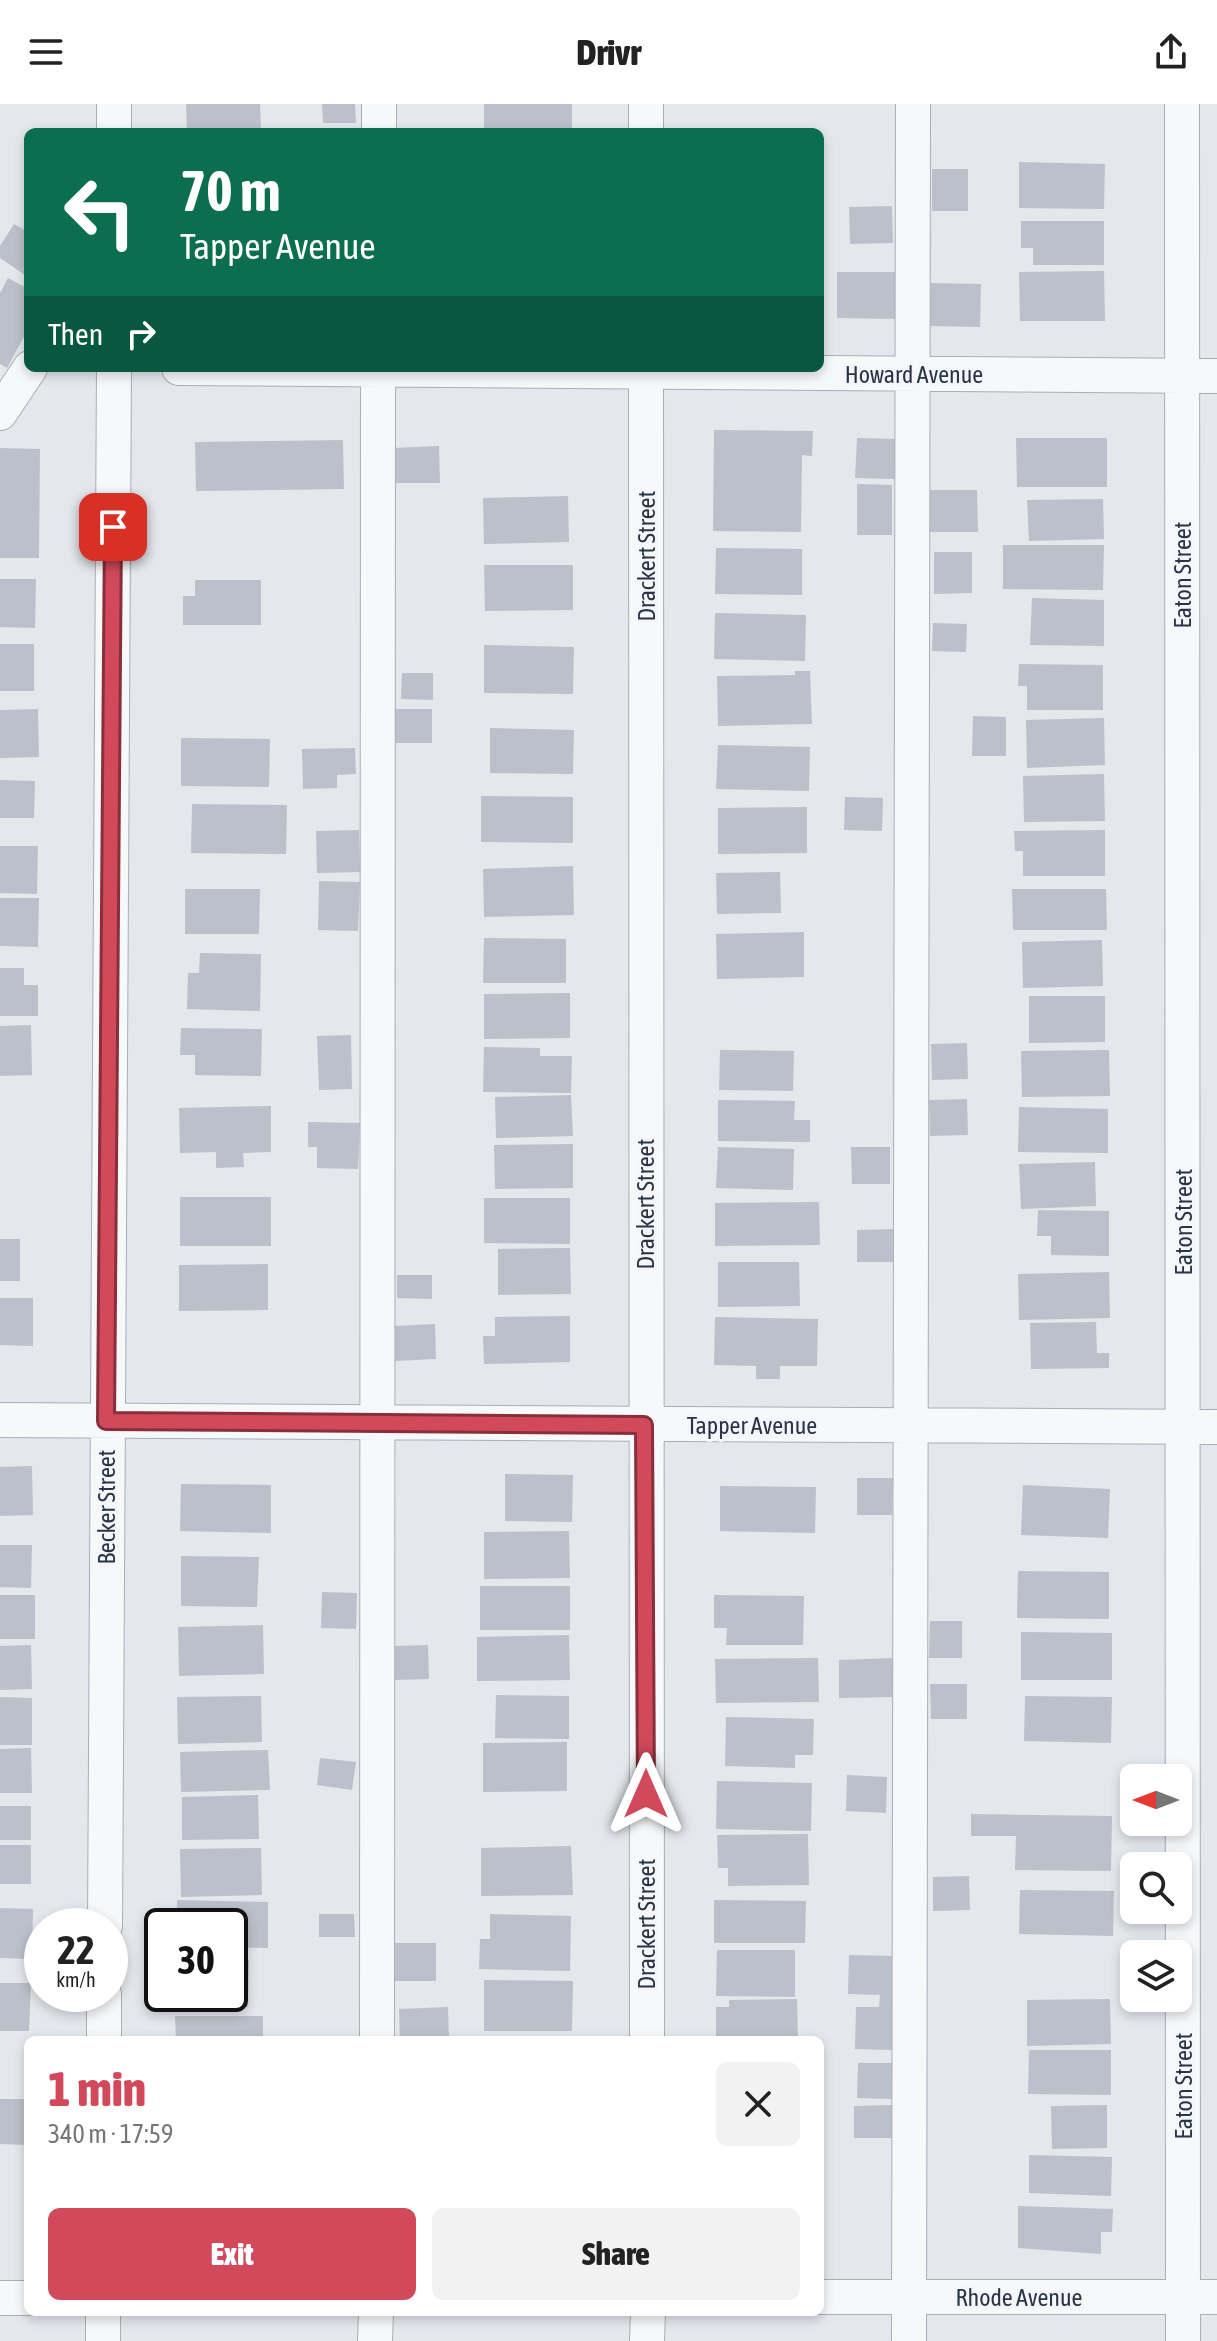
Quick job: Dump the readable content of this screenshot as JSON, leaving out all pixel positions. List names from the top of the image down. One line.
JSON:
{"streets":{"street":["Howard Avenue","Drackert Street","Eaton Street","Tapper Avenue","Becker Street","Rhode Avenue"]},"crossings":[["Howard Avenue","Eaton Street"],["Drackert Street","Tapper Avenue"],["Eaton Street","Tapper Avenue"],["Eaton Street","Rhode Avenue"],["Tapper Avenue","Becker Street"]],"north":"left","page":{"header":"Drivr","turn":["70 m","Tapper Avenue"],"then":"Then","speed":"22 km/h","limit":"30","heading":["1 min","340 m · 17:59"],"buttons":["Exit","Share"]}}
